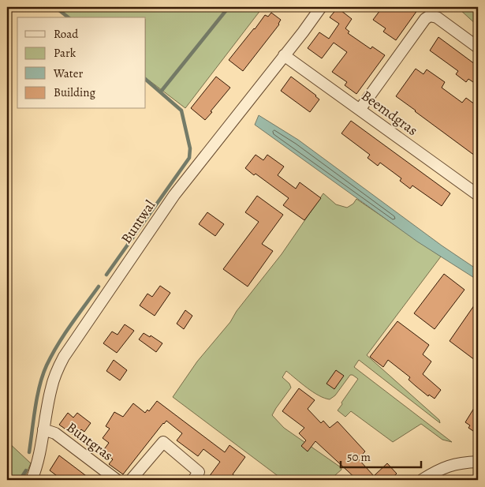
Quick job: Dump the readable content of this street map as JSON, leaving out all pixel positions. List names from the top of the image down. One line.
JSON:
{"streets":{"street":["Beemdgras","Buntwal","Buntgras"]},"crossings":[["Beemdgras","Buntwal"],["Buntwal","Buntgras"]],"legend":["Road","Park","Water","Building"],"scale_bar":"50 m"}
